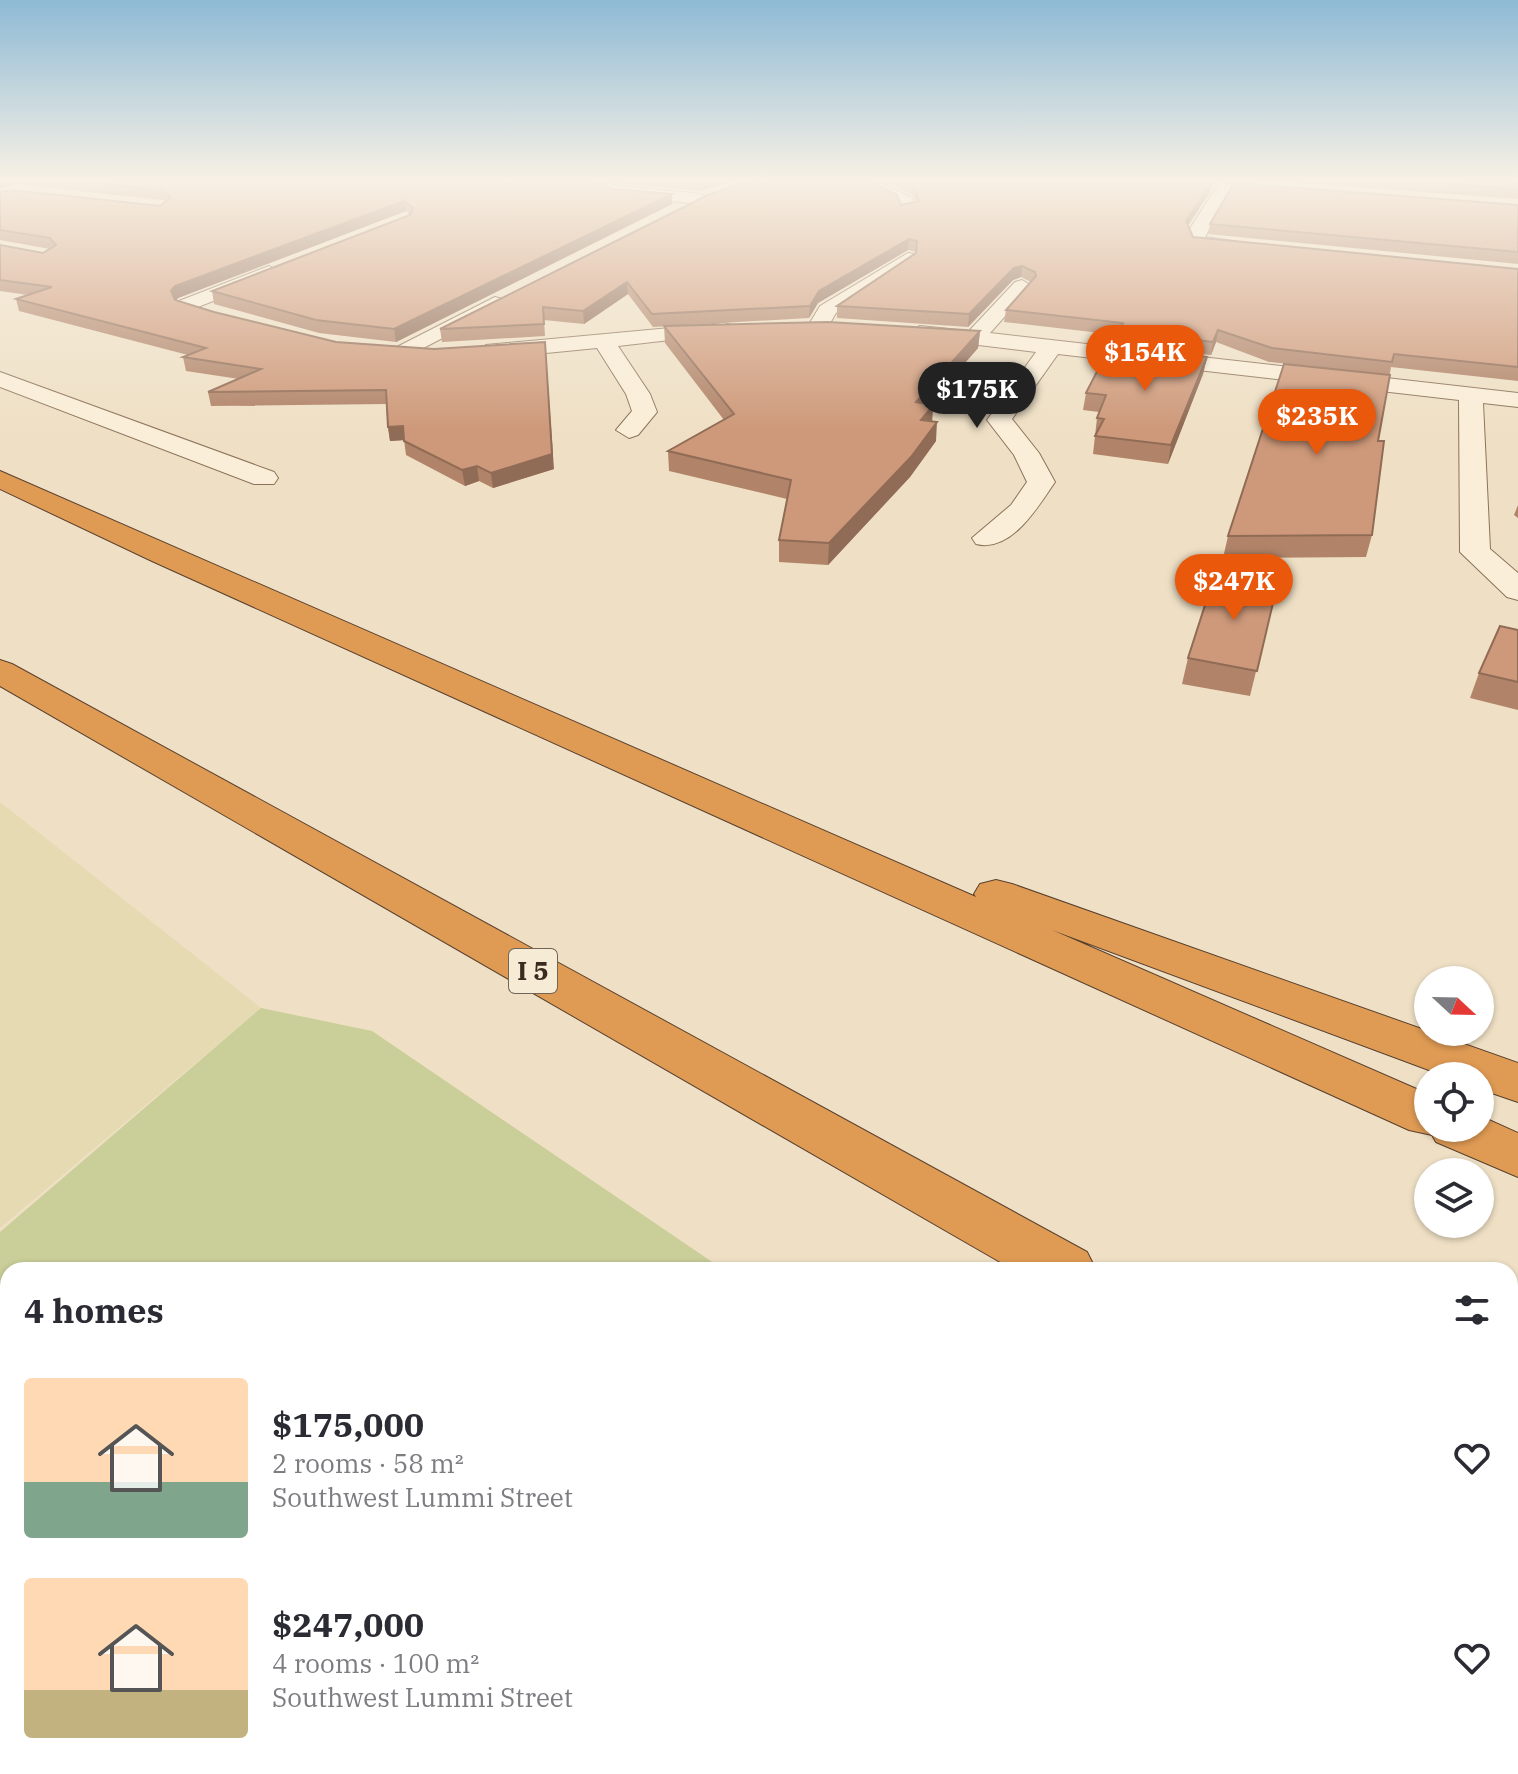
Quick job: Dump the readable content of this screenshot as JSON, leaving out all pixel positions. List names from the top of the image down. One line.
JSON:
{"streets":{"highway":["I 5"]},"north":"right","page":{"price":["$154K","$175K","$235K","$247K"],"heading":"4 homes","list":[{"name":"$175,000","note":"2 rooms · 58 m² · Southwest Lummi Street"},{"name":"$247,000","note":"4 rooms · 100 m² · Southwest Lummi Street"}]}}
